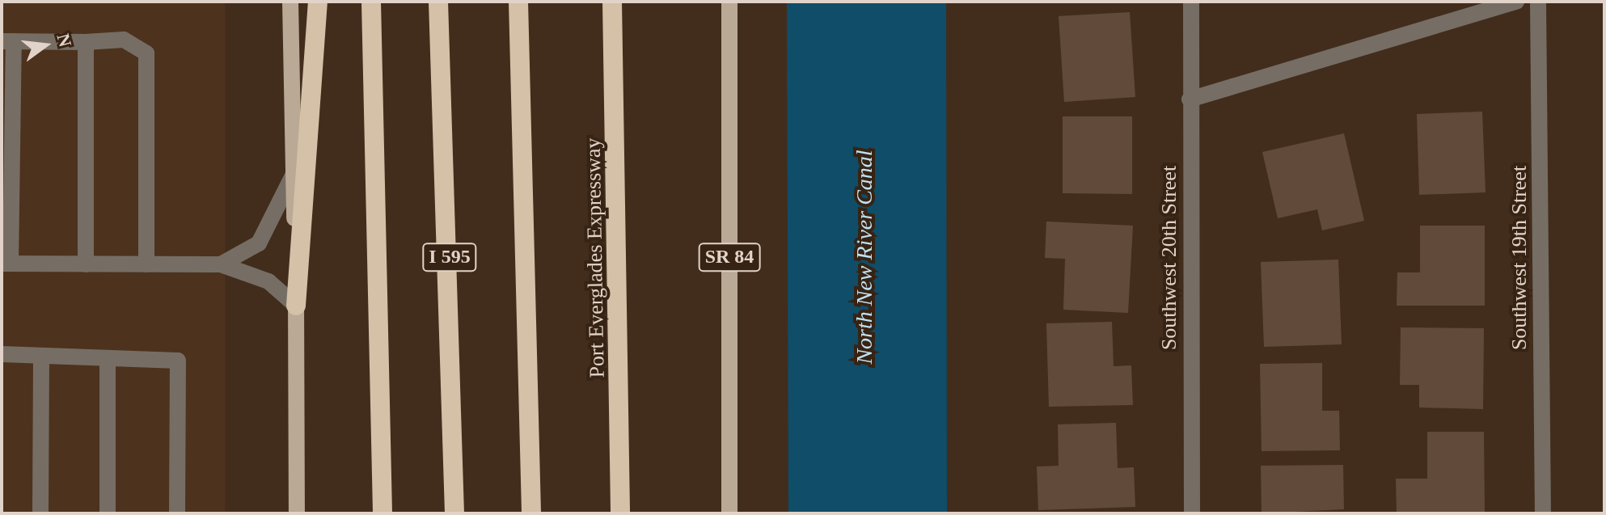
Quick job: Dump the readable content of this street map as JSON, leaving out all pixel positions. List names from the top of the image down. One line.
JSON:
{"streets":{"highway":["I 595","Port Everglades Expressway"],"main road":["SR 84"],"street":["Southwest 20th Street","Southwest 19th Street"]},"water":["North New River Canal"],"north":"right"}
